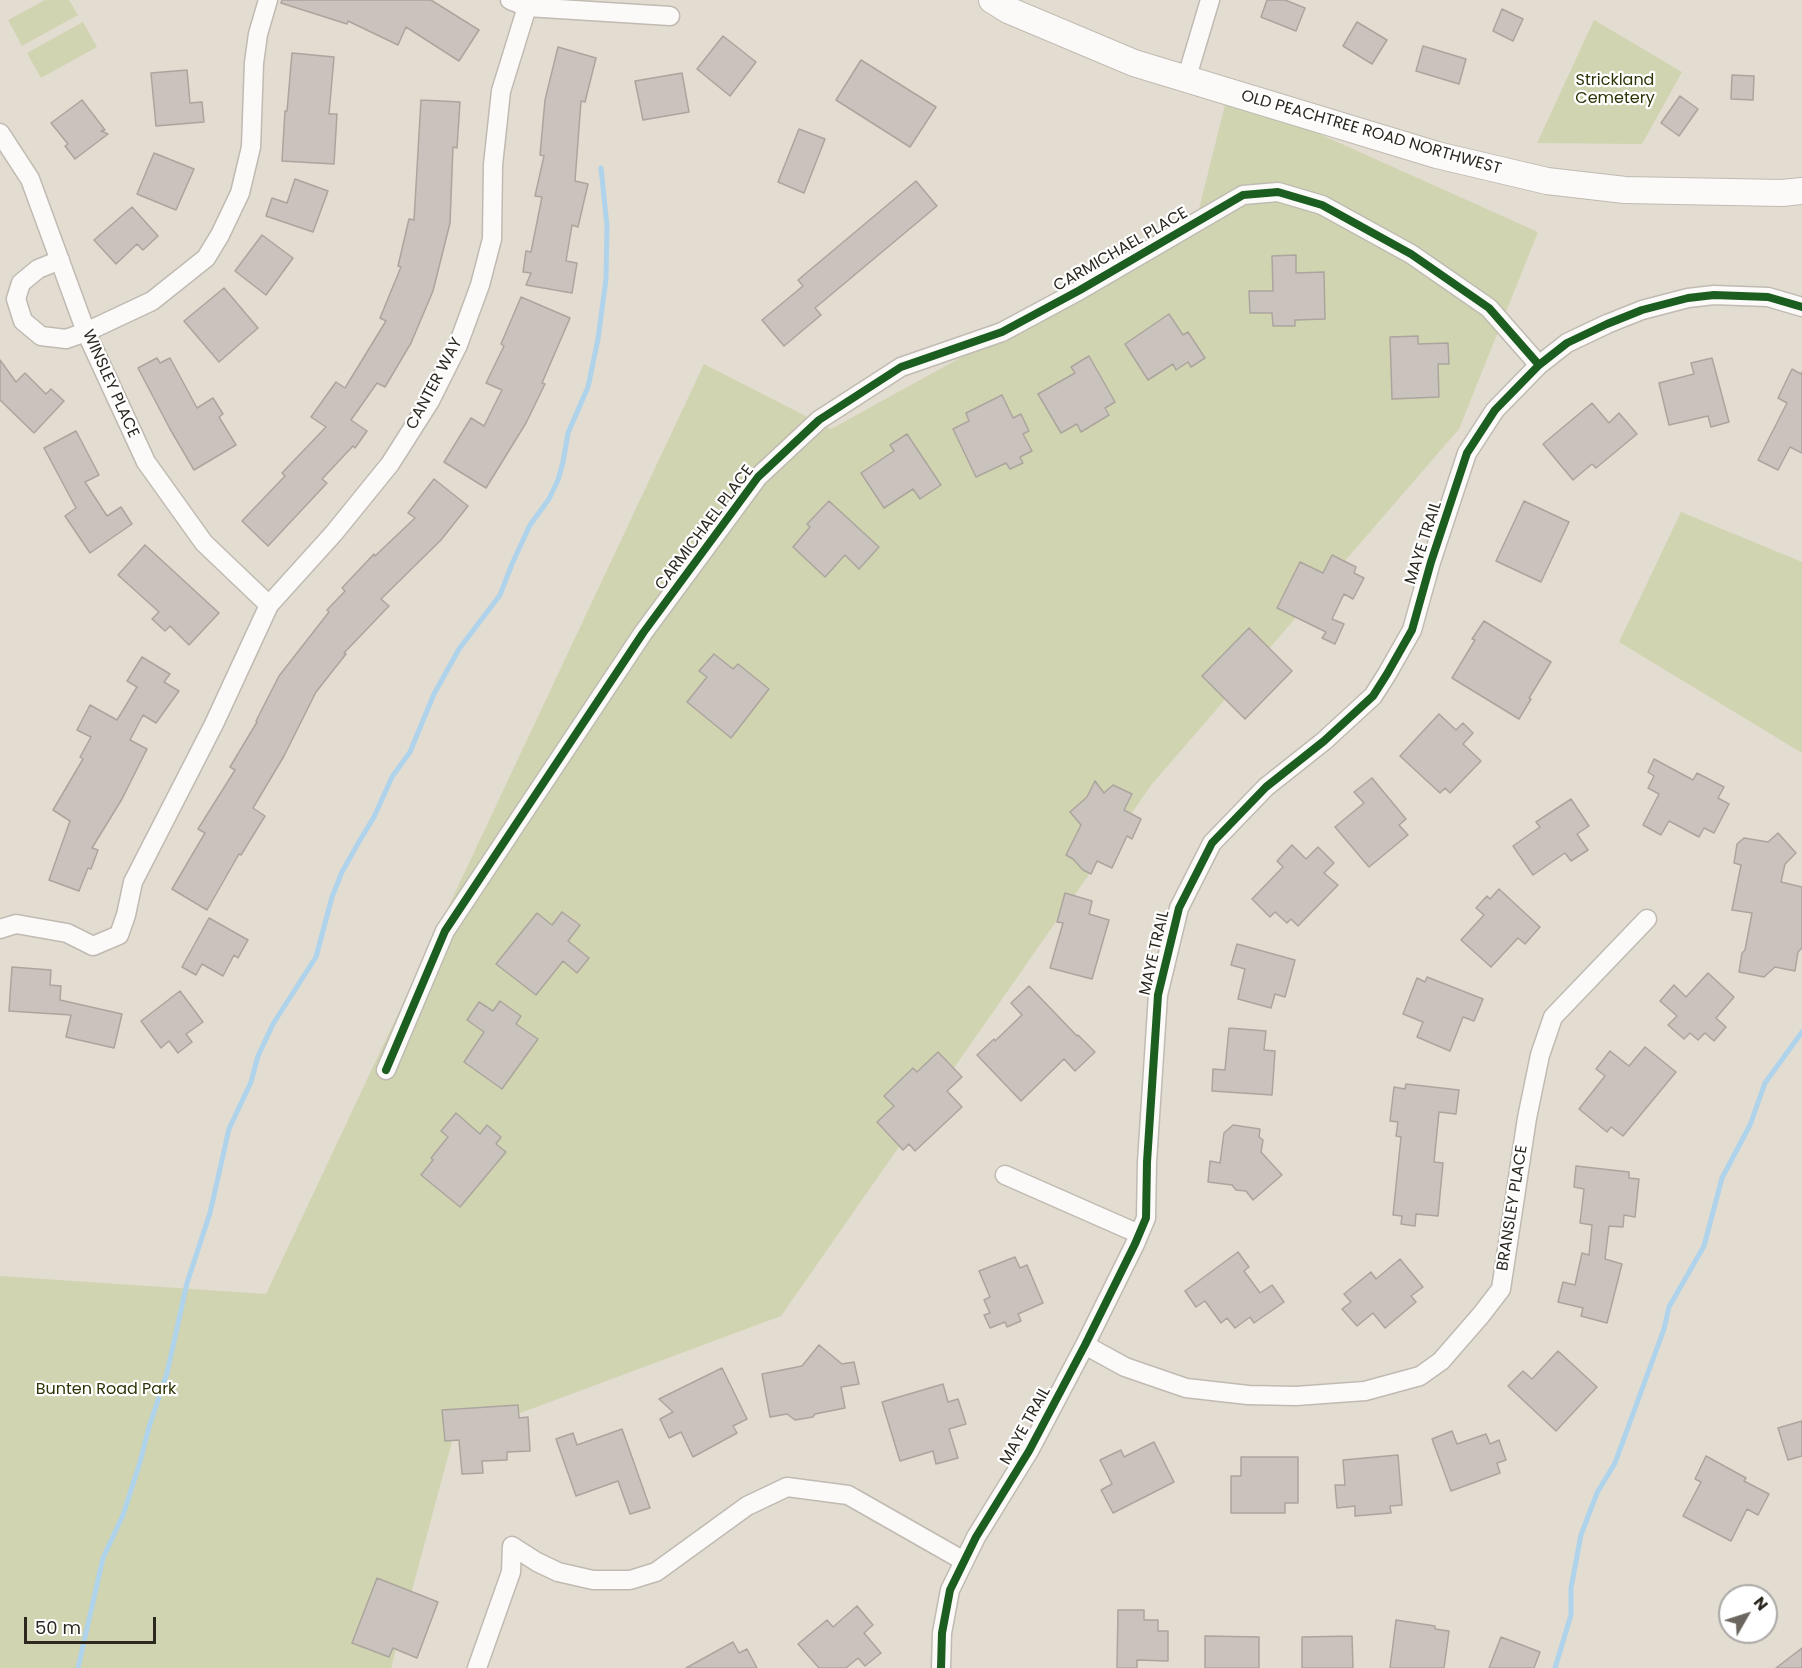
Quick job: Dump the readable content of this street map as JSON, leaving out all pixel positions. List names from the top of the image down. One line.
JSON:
{"streets":{"main road":["OLD PEACHTREE ROAD NORTHWEST"],"street":["CARMICHAEL PLACE","WINSLEY PLACE","CANTER WAY","MAYE TRAIL","BRANSLEY PLACE"]},"crossings":[["CARMICHAEL PLACE","MAYE TRAIL"],["WINSLEY PLACE","CANTER WAY"],["MAYE TRAIL","BRANSLEY PLACE"]],"parks":["Strickland Cemetery","Bunten Road Park"],"scale_bar":"50 m","north":"top right"}
